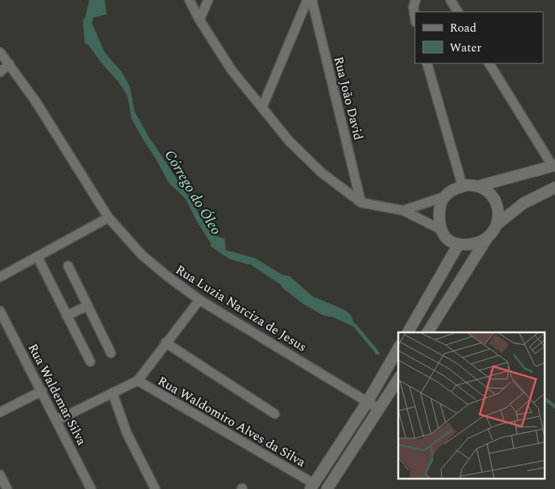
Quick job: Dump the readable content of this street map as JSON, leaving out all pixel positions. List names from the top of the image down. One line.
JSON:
{"streets":{"street":["Rua João David","Rua Luzia Narciza de Jesus","Rua Waldemar Silva","Rua Waldomiro Alves da Silva"]},"water":["Córrego do Óleo"],"legend":["Road","Water"]}
